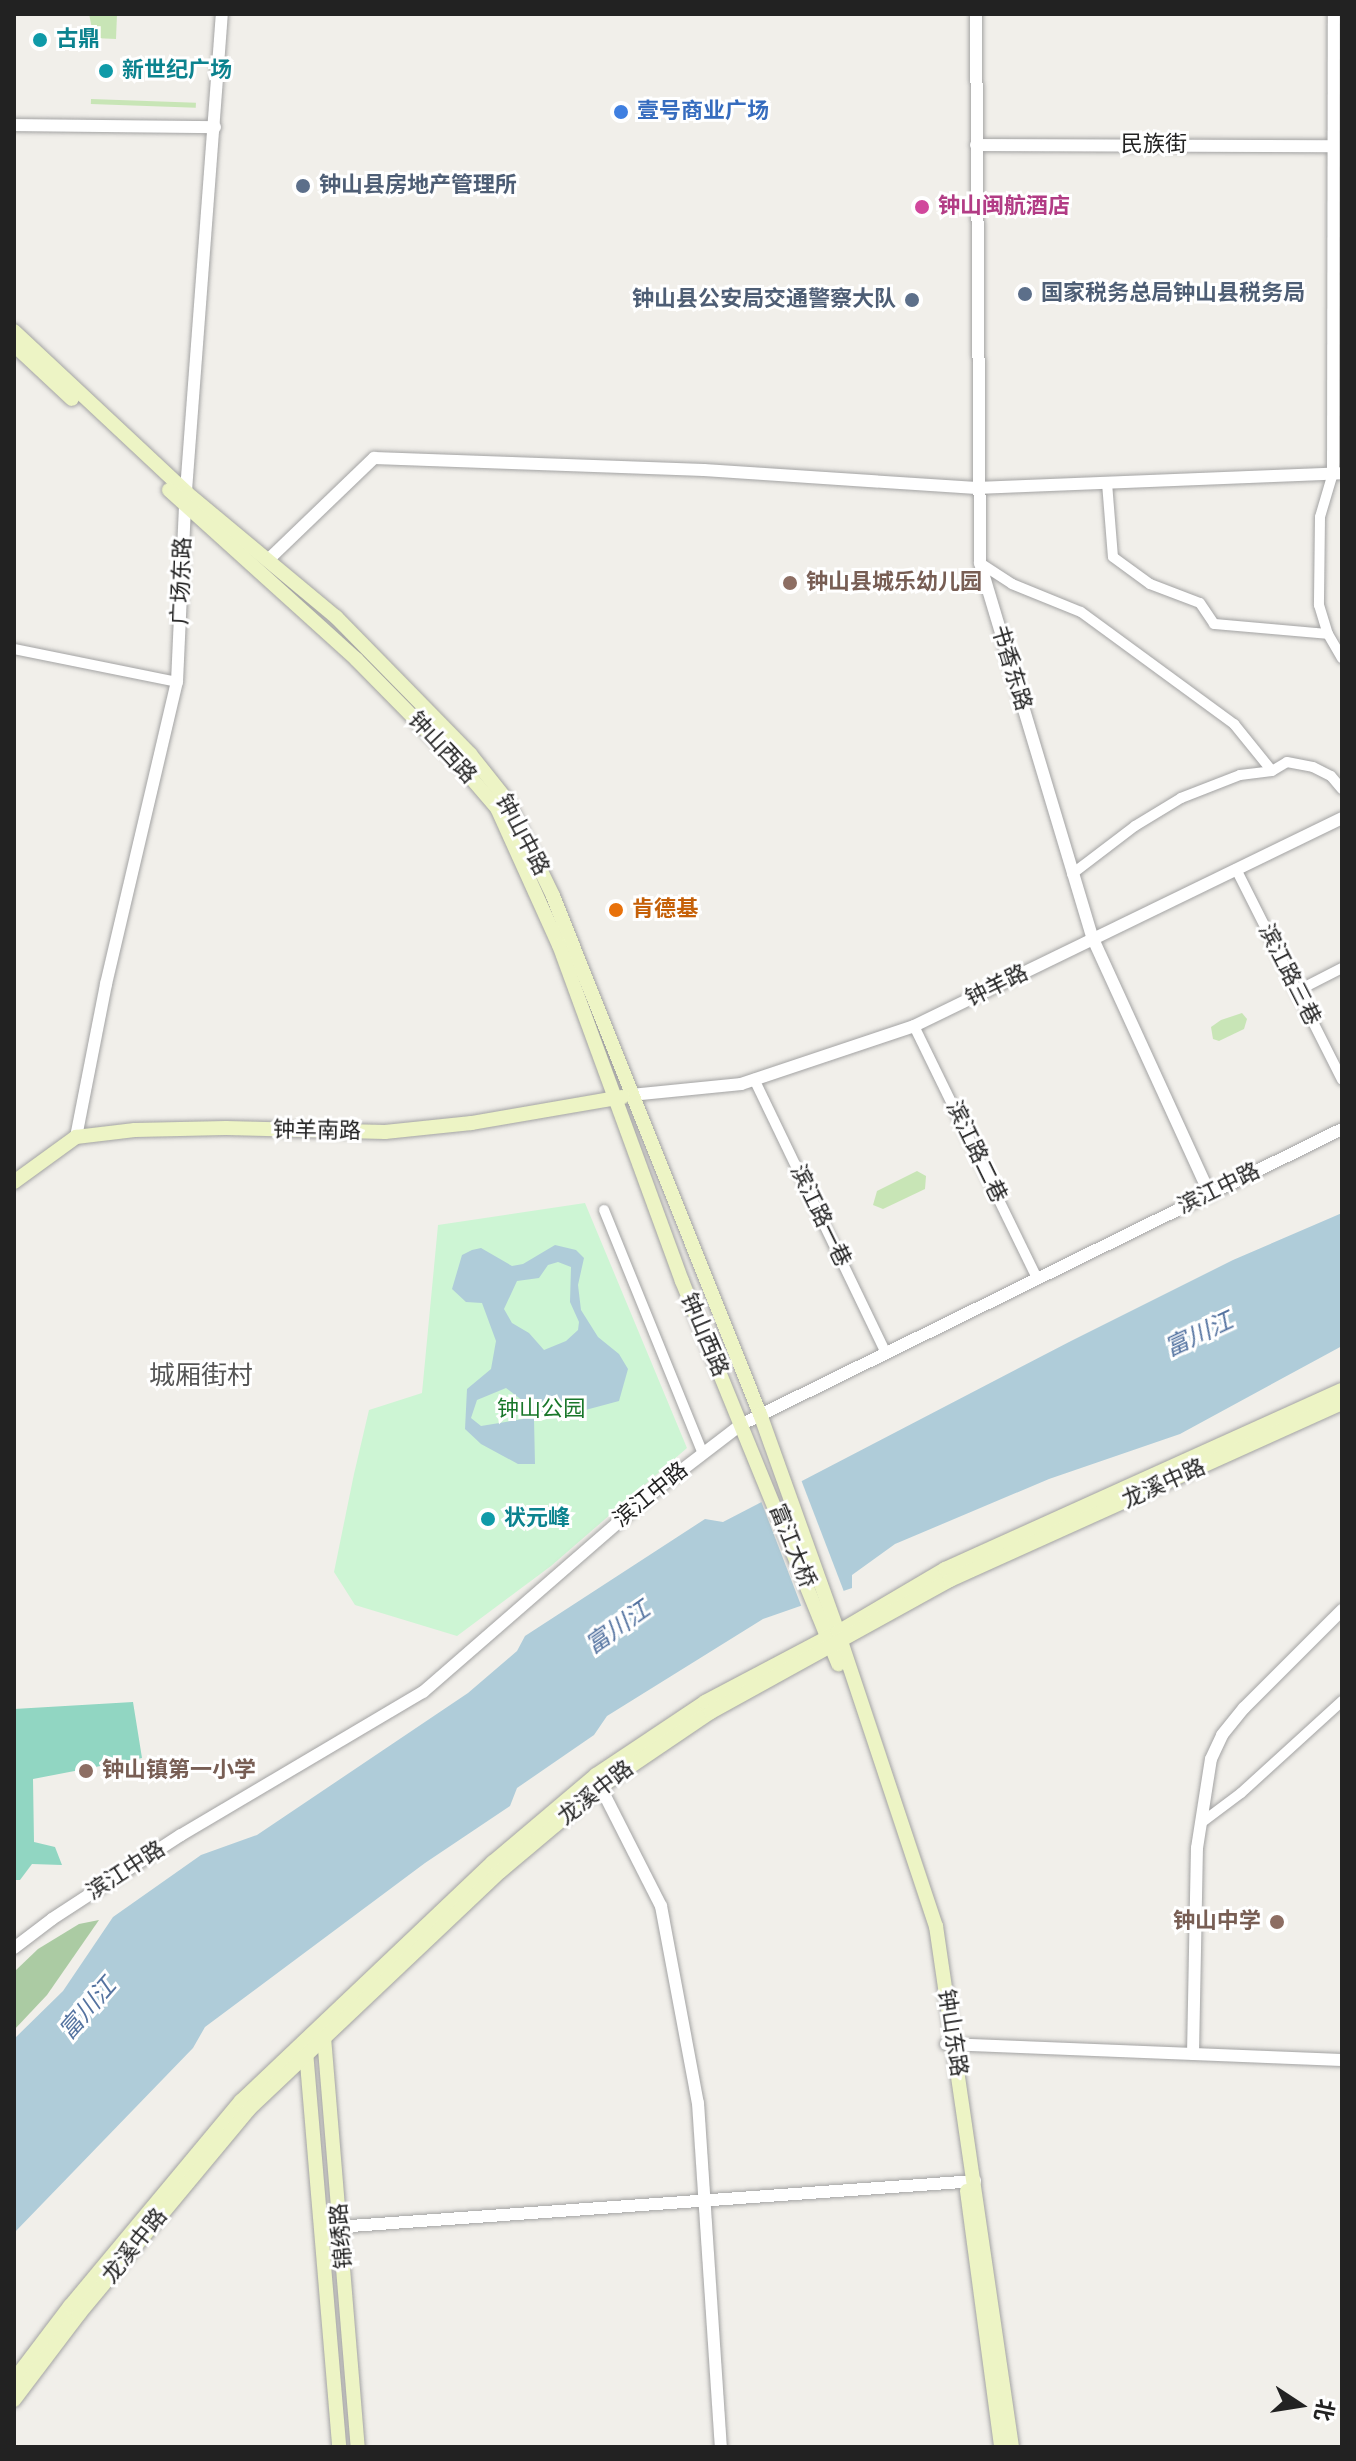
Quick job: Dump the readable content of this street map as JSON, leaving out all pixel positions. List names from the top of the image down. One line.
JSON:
{"streets":{"main road":["钟山西路","钟山中路","钟羊南路","龙溪中路","富江大桥","钟山东路","锦绣路"],"street":["民族街","广场东路","书香东路","滨江路三巷","钟羊路","滨江路二巷","滨江中路","滨江路一巷"]},"crossings":[["民族街","书香东路"],["广场东路","钟山西路"],["广场东路","钟山中路"],["广场东路","钟羊南路"],["书香东路","钟羊路"],["书香东路","滨江中路"],["钟山西路","钟山中路"],["钟山西路","钟羊路"],["钟山西路","钟羊南路"],["钟山西路","滨江中路"],["钟山西路","富江大桥"],["钟山中路","钟羊路"],["钟山中路","钟羊南路"],["钟山中路","滨江中路"],["钟山中路","富江大桥"],["滨江路三巷","钟羊路"],["钟羊路","钟羊南路"],["钟羊路","滨江路二巷"],["钟羊路","滨江路一巷"],["滨江路二巷","滨江中路"],["滨江中路","滨江路一巷"],["龙溪中路","富江大桥"],["龙溪中路","钟山东路"],["龙溪中路","锦绣路"],["富江大桥","钟山东路"]],"districts":["城厢街村"],"water":["富川江"],"parks":["钟山公园"],"places":["古鼎","新世纪广场","壹号商业广场","钟山县房地产管理所","钟山闽航酒店","国家税务总局钟山县税务局","钟山县公安局交通警察大队","钟山县城乐幼儿园","肯德基","状元峰","钟山镇第一小学","钟山中学"],"north":"right"}
